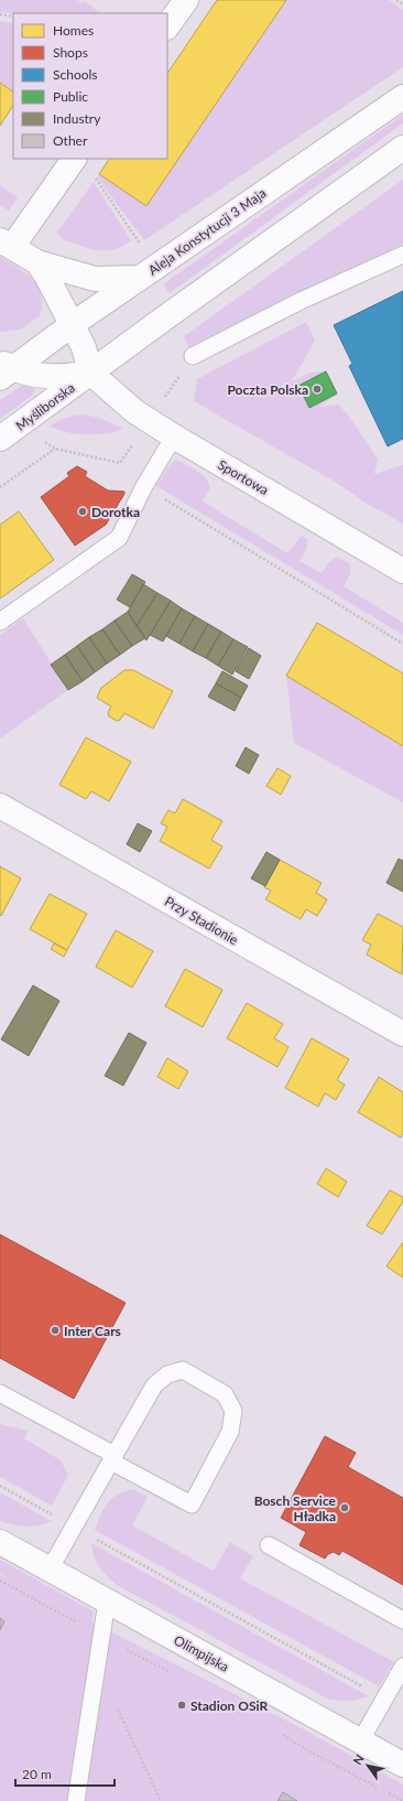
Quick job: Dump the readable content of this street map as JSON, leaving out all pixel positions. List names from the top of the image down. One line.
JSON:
{"streets":{"street":["Aleja Konstytucji 3 Maja","Myśliborska","Sportowa","Przy Stadionie","Olimpijska"]},"crossings":[["Myśliborska","Sportowa"]],"places":["Poczta Polska","Dorotka","Inter Cars","Bosch Service Hładka","Stadion OSiR"],"legend":["Homes","Shops","Schools","Public","Industry","Other"],"scale_bar":"20 m","north":"top left"}
